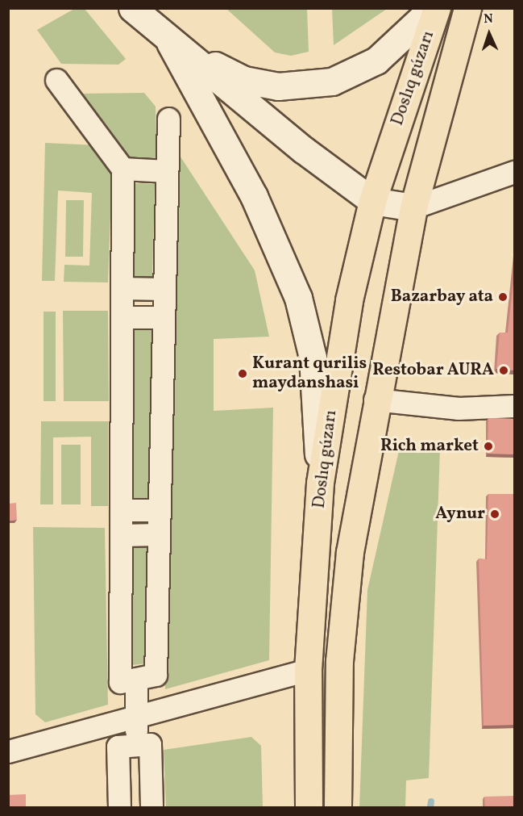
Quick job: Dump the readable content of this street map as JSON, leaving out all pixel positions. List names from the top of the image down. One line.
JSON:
{"streets":{"main road":["Doslıq gúzarı"]},"places":["Bazarbay ata","Restobar AURA","Kurant qurilis maydanshasi","Rich market","Aynur"],"north":"top"}
